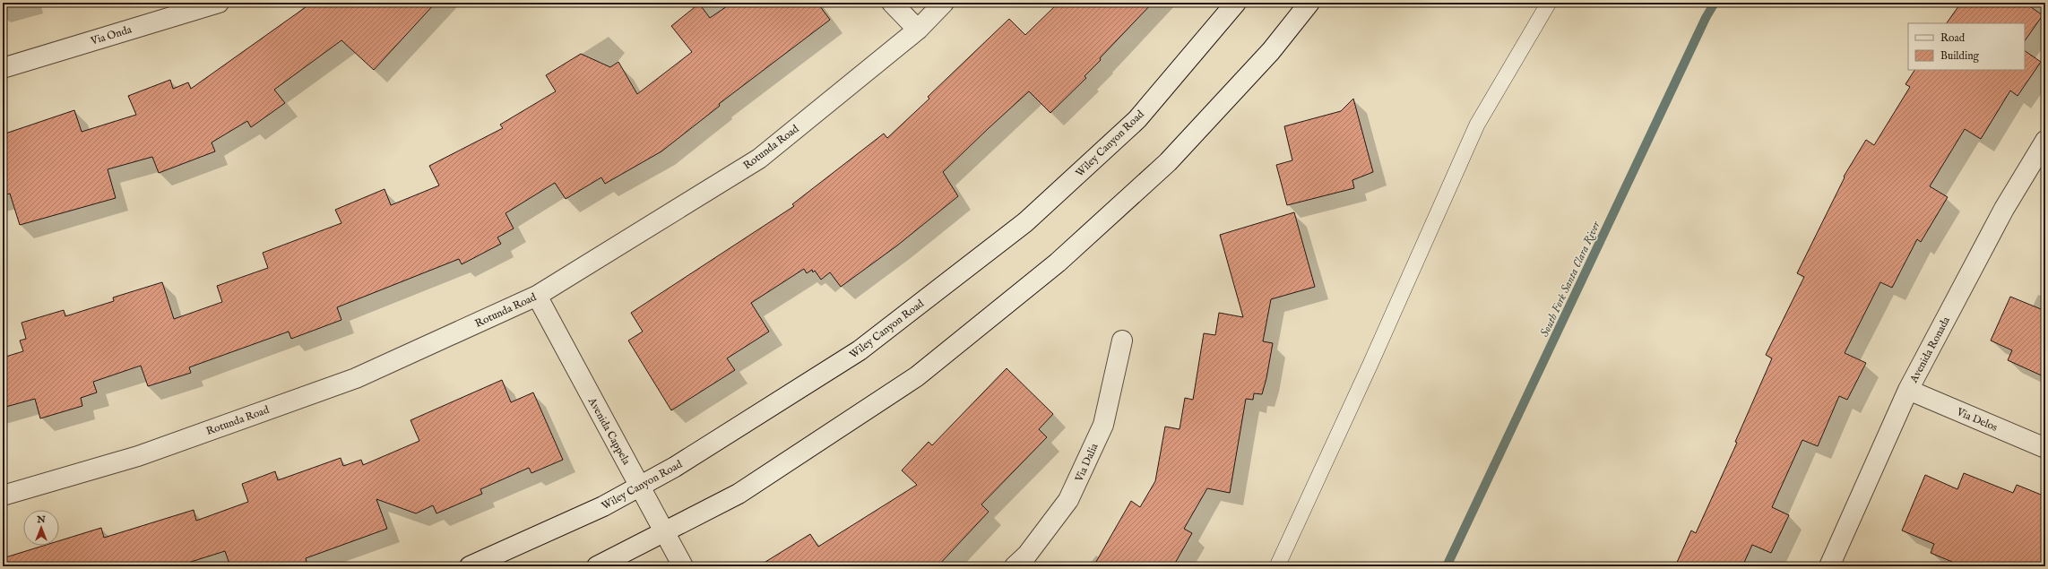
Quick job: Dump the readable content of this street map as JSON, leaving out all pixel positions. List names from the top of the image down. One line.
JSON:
{"streets":{"street":["Via Onda","Wiley Canyon Road","Rotunda Road","Avenida Ronada","Via Delos","Avenida Cappela","Via Dalia"]},"crossings":[["Wiley Canyon Road","Avenida Cappela"],["Rotunda Road","Avenida Cappela"],["Avenida Ronada","Via Delos"]],"water":["South Fork Santa Clara River"],"legend":["Road","Building"],"north":"top"}
